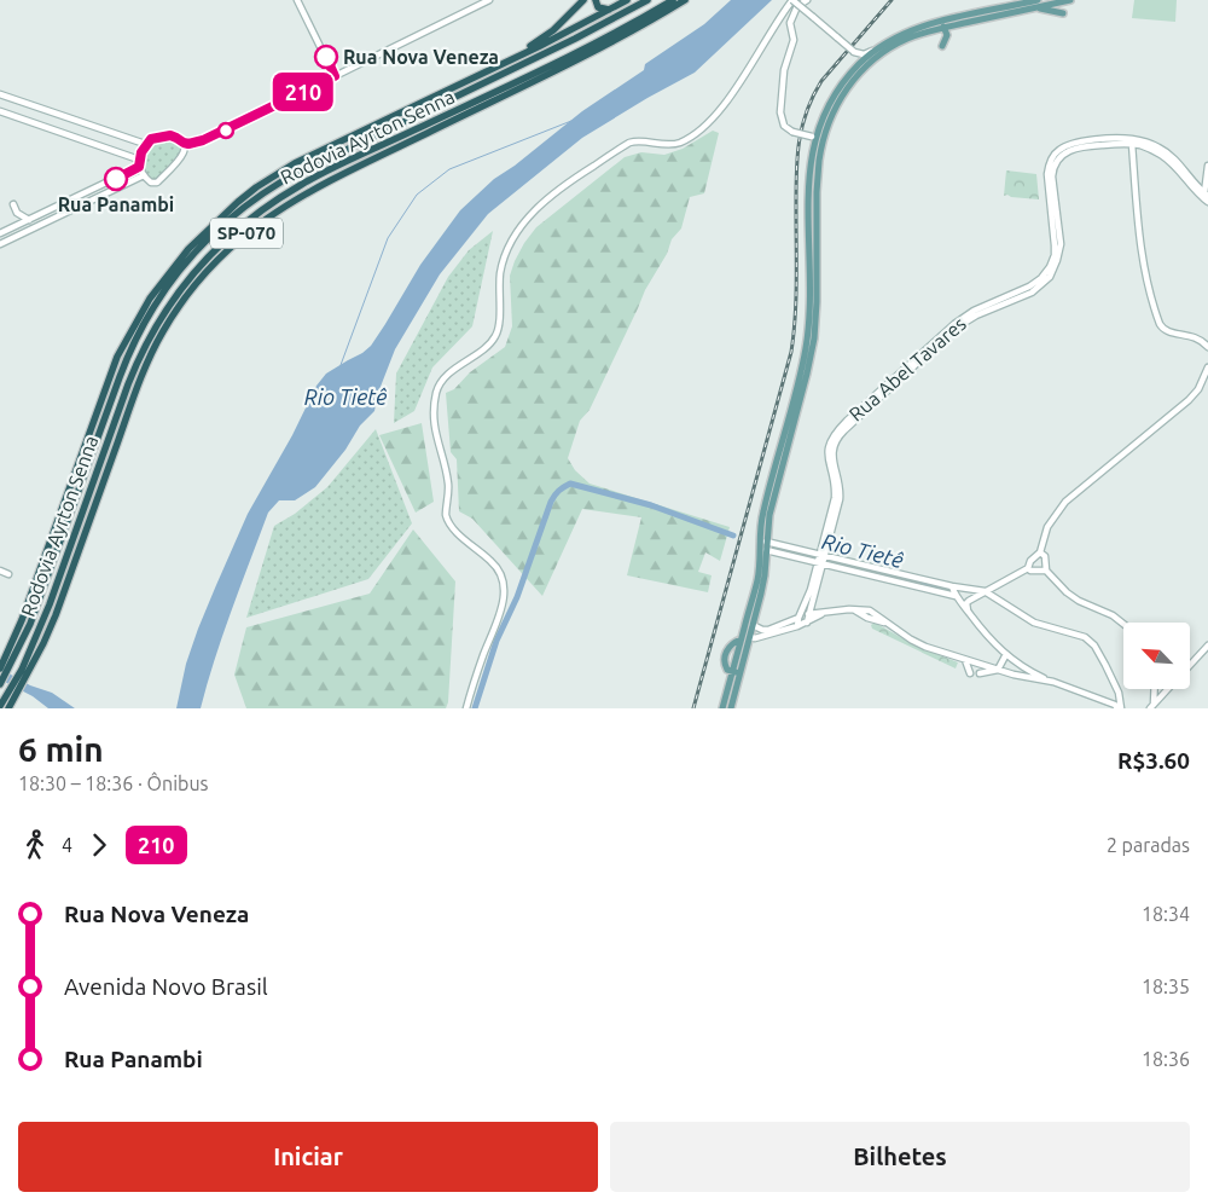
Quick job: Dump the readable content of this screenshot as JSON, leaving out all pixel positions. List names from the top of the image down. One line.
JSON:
{"streets":{"highway":["Rodovia Ayrton Senna","SP-070"],"street":["Rua Abel Tavares"]},"crossings":[["Rodovia Ayrton Senna","SP-070"]],"water":["Rio Tietê"],"places":["Rua Nova Veneza","Rua Panambi"],"lines":["bus line 210"],"north":"top left","page":{"on_map":"210","heading":["6 min","18:30 – 18:36 · Ônibus","R$3.60"],"legs":["4","210","2 paradas"],"list":[{"name":"Rua Nova Veneza","value":"18:34"},{"name":"Avenida Novo Brasil","value":"18:35"},{"name":"Rua Panambi","value":"18:36"}],"buttons":["Iniciar","Bilhetes"]}}
